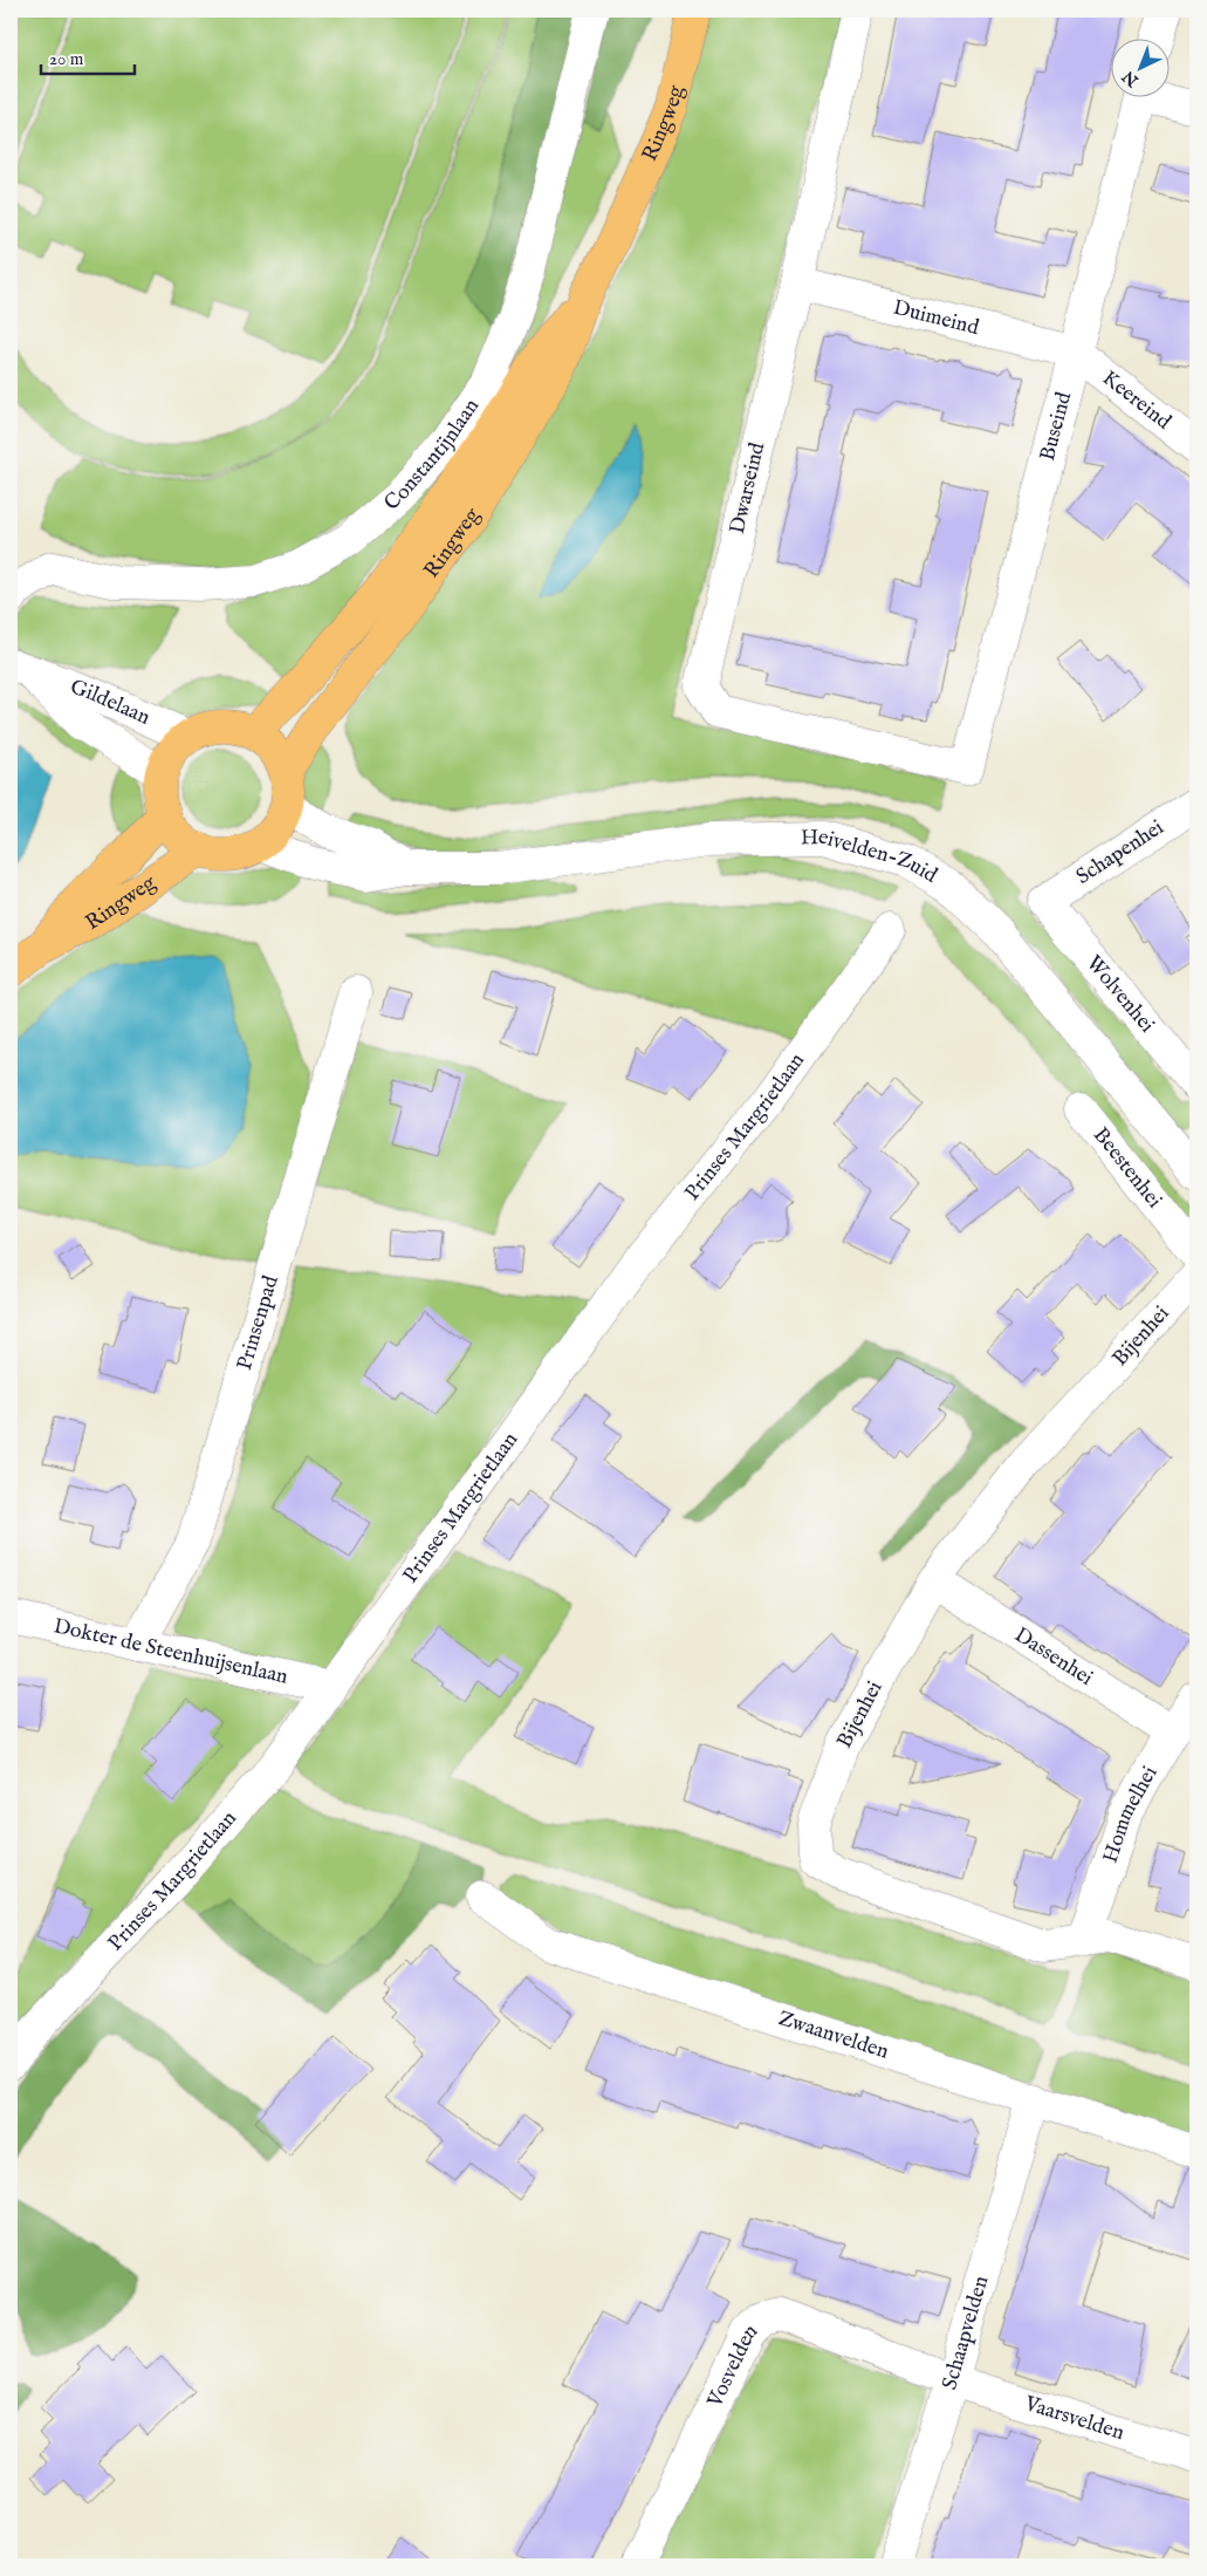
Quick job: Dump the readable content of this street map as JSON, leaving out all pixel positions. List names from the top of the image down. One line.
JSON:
{"streets":{"main road":["Ringweg"],"street":["Duimeind","Keereind","Buseind","Constantijnlaan","Dwarseind","Gildelaan","Schapenhei","Heivelden-Zuid","Wolvenhei","Prinses Margrietlaan","Beestenhei","Prinsenpad","Bijenhei","Dokter de Steenhuijsenlaan","Dassenhei","Hommelhei","Zwaanvelden","Schaapvelden","Vosvelden","Vaarsvelden"]},"crossings":[["Ringweg","Gildelaan"],["Ringweg","Heivelden-Zuid"],["Duimeind","Keereind"],["Duimeind","Buseind"],["Duimeind","Dwarseind"],["Keereind","Buseind"],["Buseind","Dwarseind"],["Gildelaan","Heivelden-Zuid"],["Schapenhei","Wolvenhei"],["Prinses Margrietlaan","Dokter de Steenhuijsenlaan"],["Prinsenpad","Dokter de Steenhuijsenlaan"],["Bijenhei","Dassenhei"],["Bijenhei","Hommelhei"],["Dassenhei","Hommelhei"],["Zwaanvelden","Schaapvelden"],["Schaapvelden","Vosvelden"],["Schaapvelden","Vaarsvelden"],["Vosvelden","Vaarsvelden"]],"scale_bar":"20 m","north":"bottom left"}
